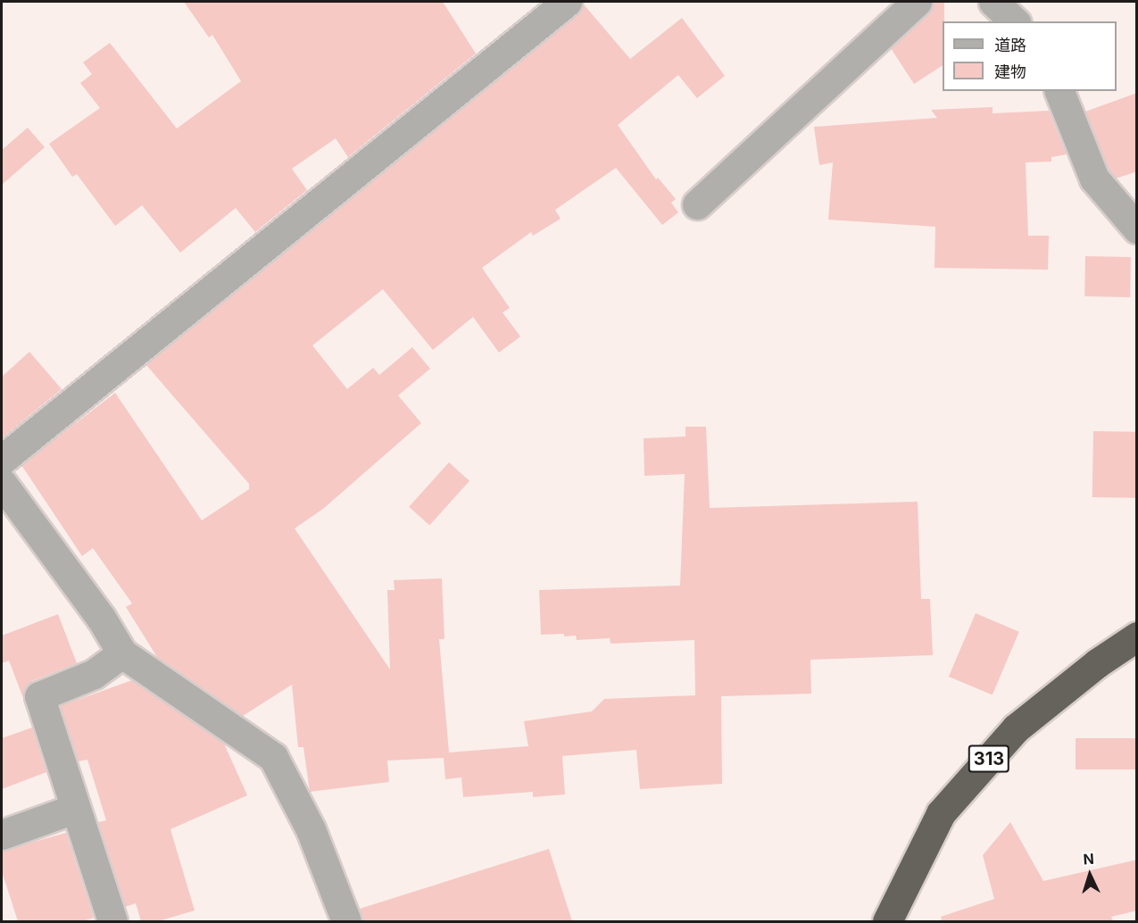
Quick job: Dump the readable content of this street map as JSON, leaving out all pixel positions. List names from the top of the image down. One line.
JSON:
{"streets":{"highway":["313"]},"legend":["道路","建物"],"north":"top"}
